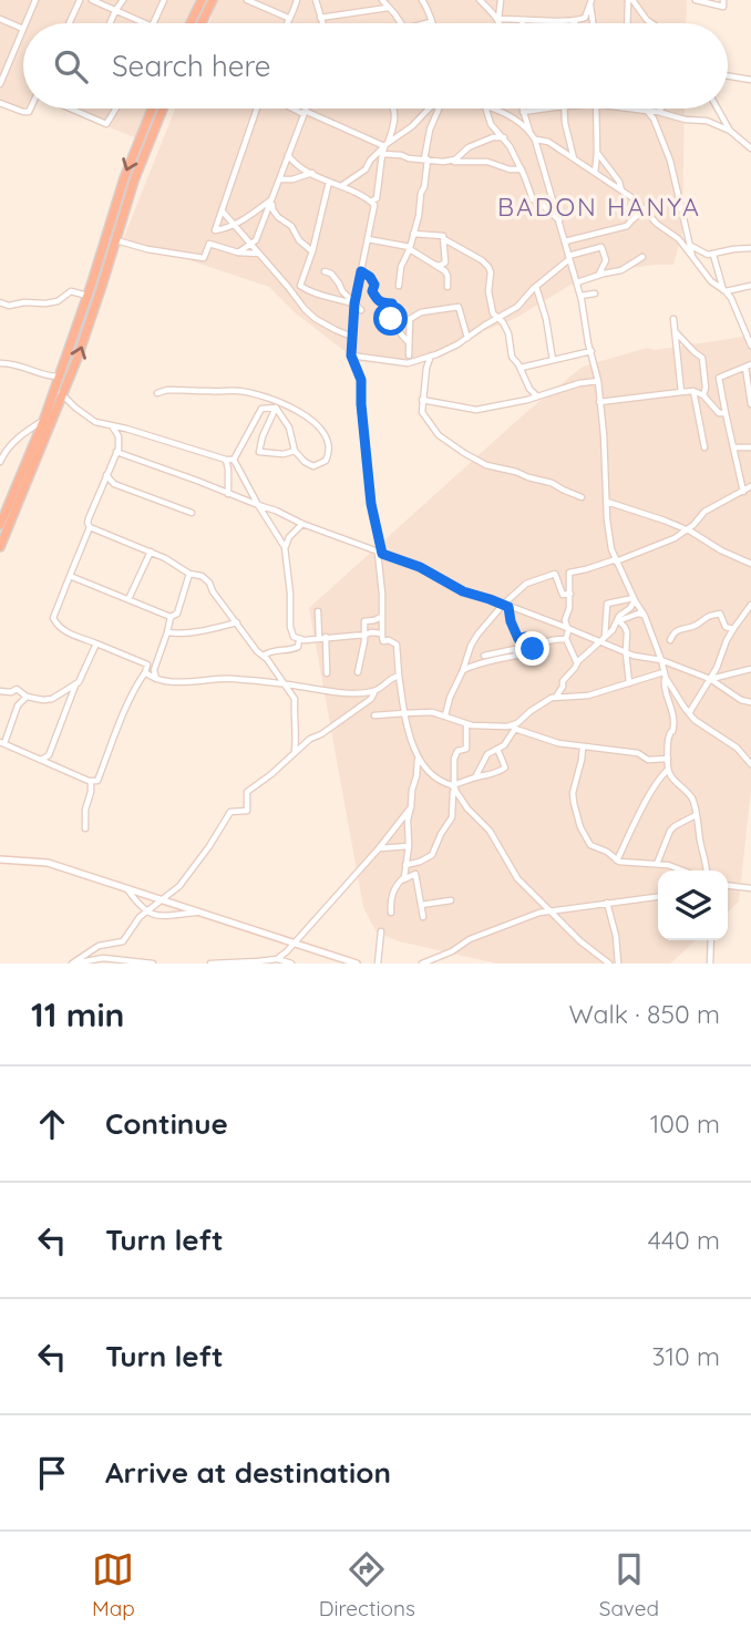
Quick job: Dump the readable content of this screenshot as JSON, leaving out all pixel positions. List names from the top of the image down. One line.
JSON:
{"districts":["BADON HANYA"],"page":{"search":"Search here","heading":["11 min","Walk · 850 m"],"list":[["Continue","100 m"],["Turn left","440 m"],["Turn left","310 m"],"Arrive at destination"],"nav":["Map","Directions","Saved"]}}
